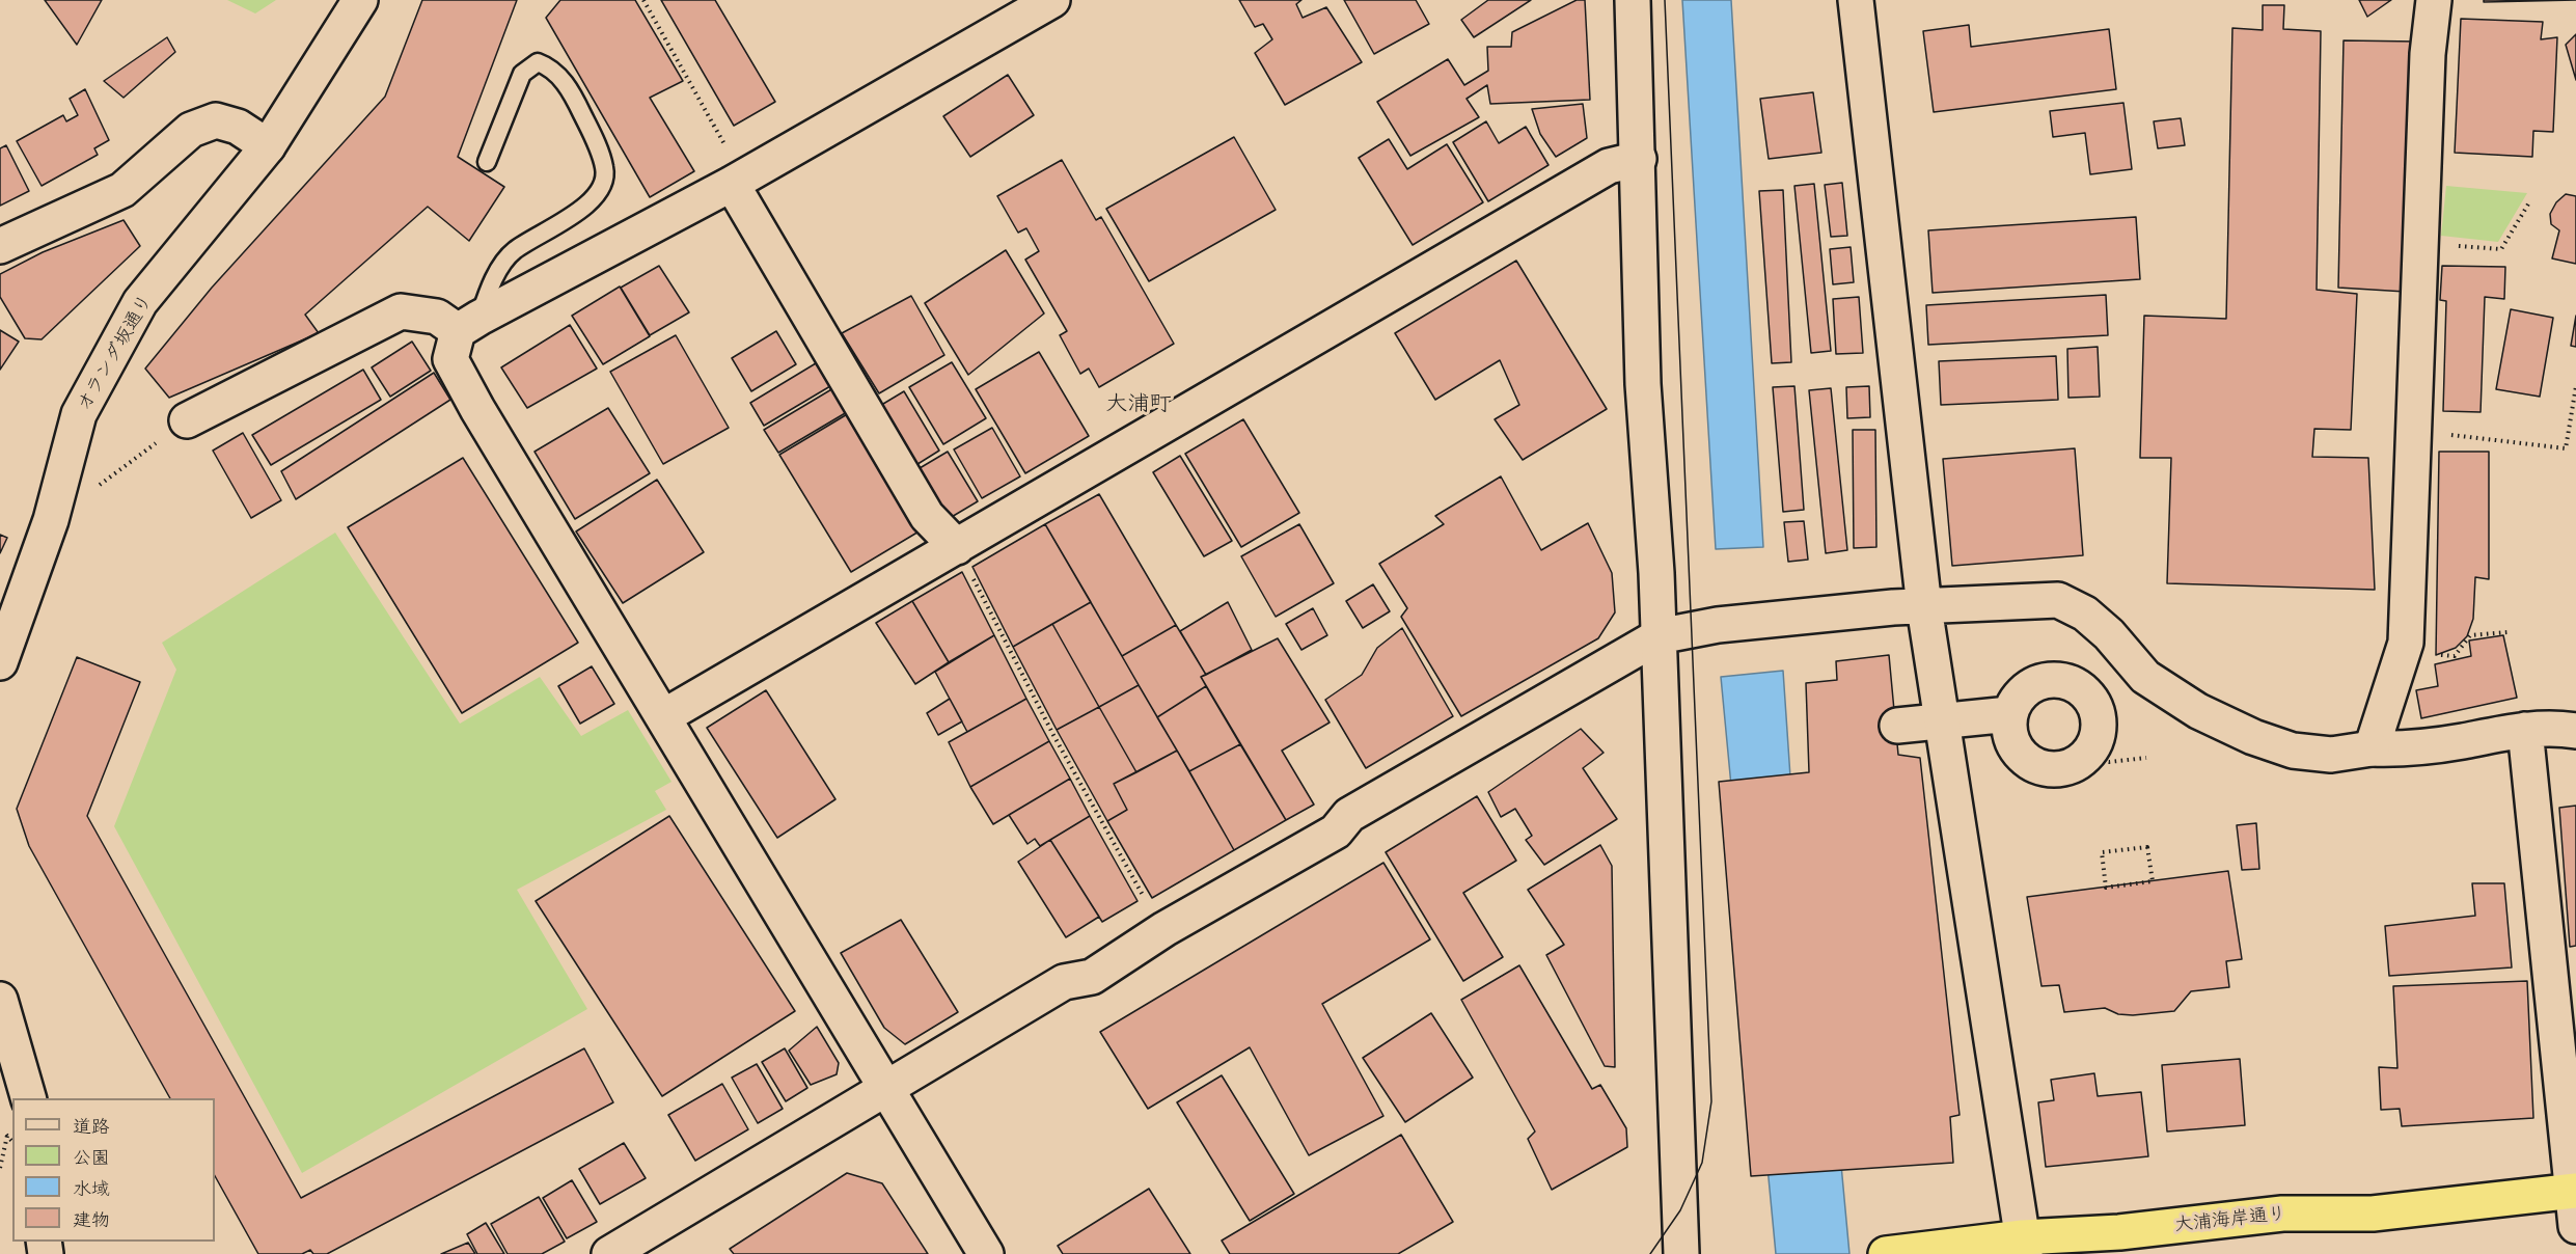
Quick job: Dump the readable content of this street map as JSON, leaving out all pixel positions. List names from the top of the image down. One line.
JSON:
{"streets":{"highway":["大浦海岸通り"],"street":["オランダ坂通り"]},"districts":["大浦町"],"legend":["道路","公園","水域","建物"]}
